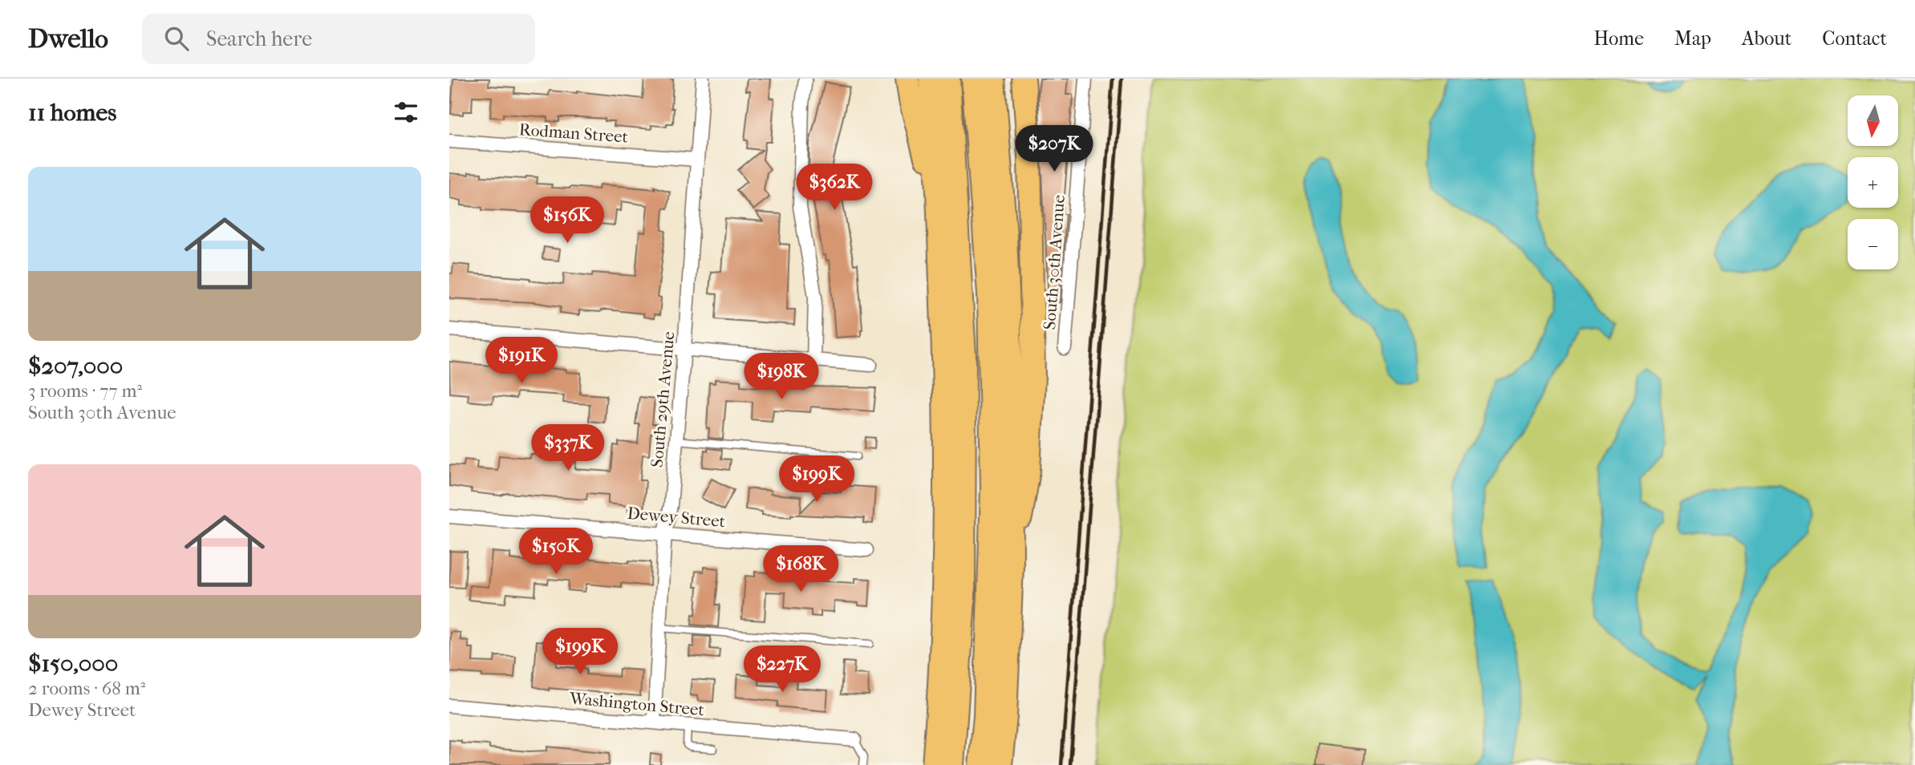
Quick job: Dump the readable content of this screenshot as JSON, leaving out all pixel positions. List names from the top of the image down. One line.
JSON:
{"streets":{"street":["Rodman Street","South 30th Avenue","South 29th Avenue","Dewey Street","Washington Street"]},"crossings":[["Rodman Street","South 29th Avenue"],["South 29th Avenue","Dewey Street"],["South 29th Avenue","Washington Street"]],"north":"bottom","page":{"header":"Dwello","search":"Search here","nav":["Home","Map","About","Contact"],"heading":"11 homes","map_buttons":["+","−"],"price":["$207K","$362K","$156K","$191K","$198K","$337K","$199K","$150K","$168K","$199K","$227K"],"list":[{"name":"$207,000","note":"3 rooms · 77 m² · South 30th Avenue"},{"name":"$150,000","note":"2 rooms · 68 m² · Dewey Street"}]}}
